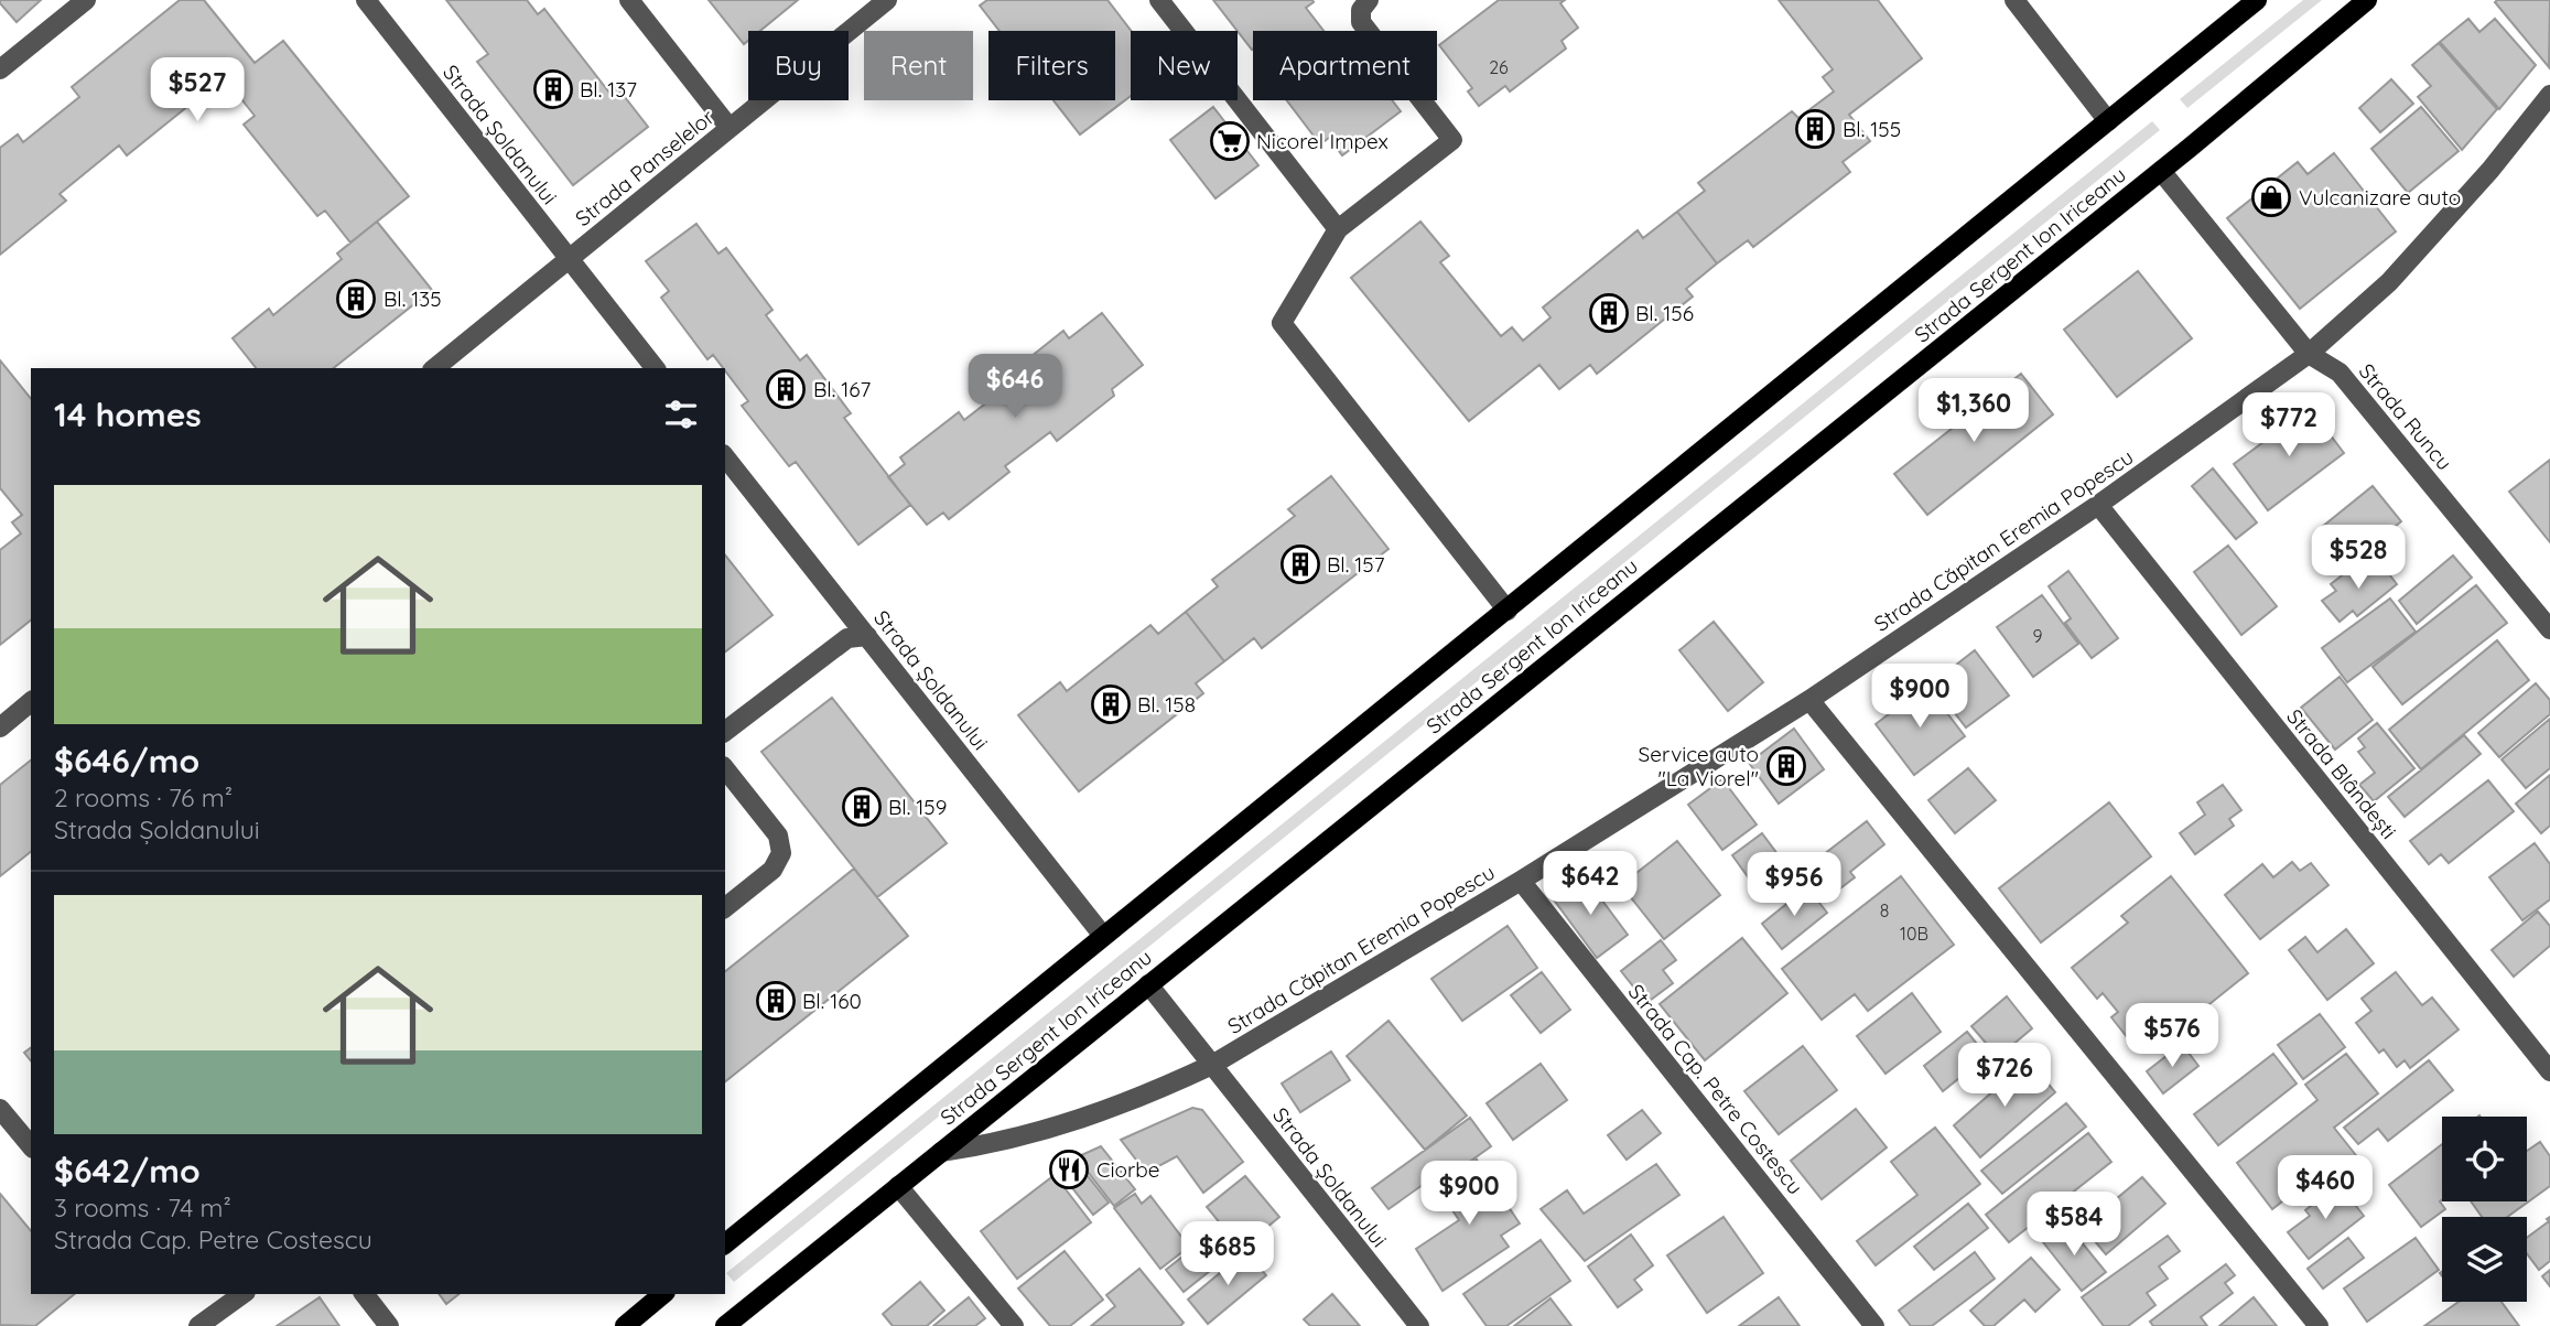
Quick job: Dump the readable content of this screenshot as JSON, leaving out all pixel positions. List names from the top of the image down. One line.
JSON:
{"streets":{"main road":["Strada Sergent Ion Iriceanu"],"street":["Strada Șoldanului","Strada Panselelor","Strada Runcu","Strada Căpitan Eremia Popescu","Strada Blândești","Strada Cap. Petre Costescu"]},"crossings":[["Strada Șoldanului","Strada Panselelor"],["Strada Șoldanului","Strada Sergent Ion Iriceanu"],["Strada Șoldanului","Strada Căpitan Eremia Popescu"],["Strada Sergent Ion Iriceanu","Strada Runcu"],["Strada Sergent Ion Iriceanu","Strada Căpitan Eremia Popescu"],["Strada Runcu","Strada Căpitan Eremia Popescu"],["Strada Căpitan Eremia Popescu","Strada Blândești"],["Strada Căpitan Eremia Popescu","Strada Cap. Petre Costescu"]],"places":{"building":["Bl. 137","Bl. 155","Bl. 135","Bl. 156","Bl. 167","Bl. 157","Bl. 158","Service auto \"La Viorel\"","Bl. 159","Bl. 160"],"supermarket":["Nicorel Impex"],"shop":["Vulcanizare auto"],"restaurant":["Ciorbe"]},"house_numbers":["26","9","8","10B"],"page":{"chip":["Buy","Rent","Filters","New","Apartment"],"price":["$527","$646","$1,360","$772","$528","$900","$642","$956","$576","$726","$460","$900","$584","$685"],"heading":"14 homes","list":[{"name":"$646/mo","note":"2 rooms · 76 m² · Strada Șoldanului"},{"name":"$642/mo","note":"3 rooms · 74 m² · Strada Cap. Petre Costescu"}]}}
